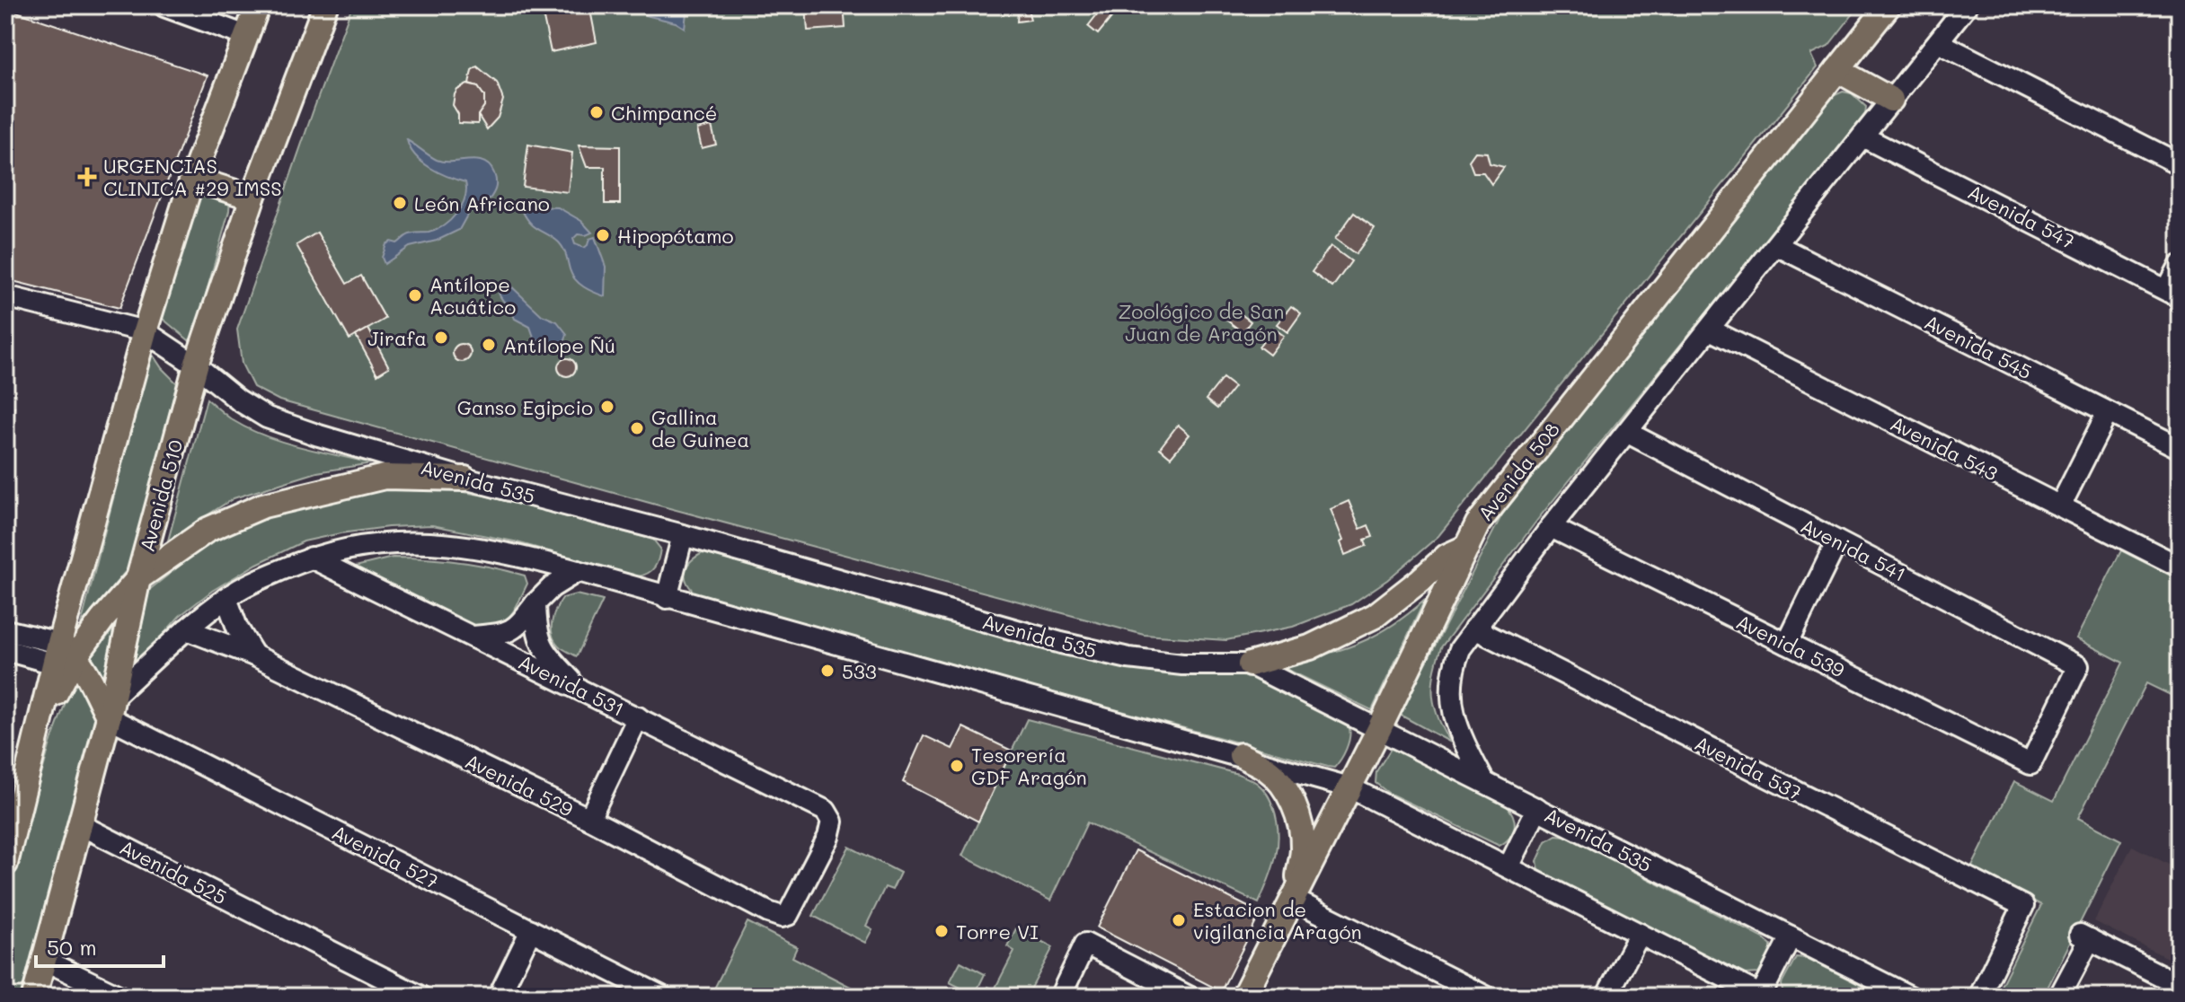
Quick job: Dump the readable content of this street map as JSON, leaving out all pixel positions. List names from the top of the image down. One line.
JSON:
{"streets":{"main road":["Avenida 508","Avenida 510"],"street":["Avenida 547","Avenida 545","Avenida 543","Avenida 535","Avenida 541","Avenida 539","Avenida 531","Avenida 537","Avenida 529","Avenida 527","Avenida 525"]},"crossings":[["Avenida 508","Avenida 535"],["Avenida 535","Avenida 510"],["Avenida 510","Avenida 527"],["Avenida 510","Avenida 525"],["Avenida 541","Avenida 539"],["Avenida 531","Avenida 529"]],"parks":["Zoológico de San Juan de Aragón"],"places":{"other":["Chimpancé","León Africano","Hipopótamo","Antílope Acuático","Jirafa","Antílope Ñú","Ganso Egipcio","Gallina de Guinea","533","Tesorería GDF Aragón","Estacion de vigilancia Aragón","Torre VI"],"health":["URGENCIAS CLINICA #29 IMSS"]},"scale_bar":"50 m"}
